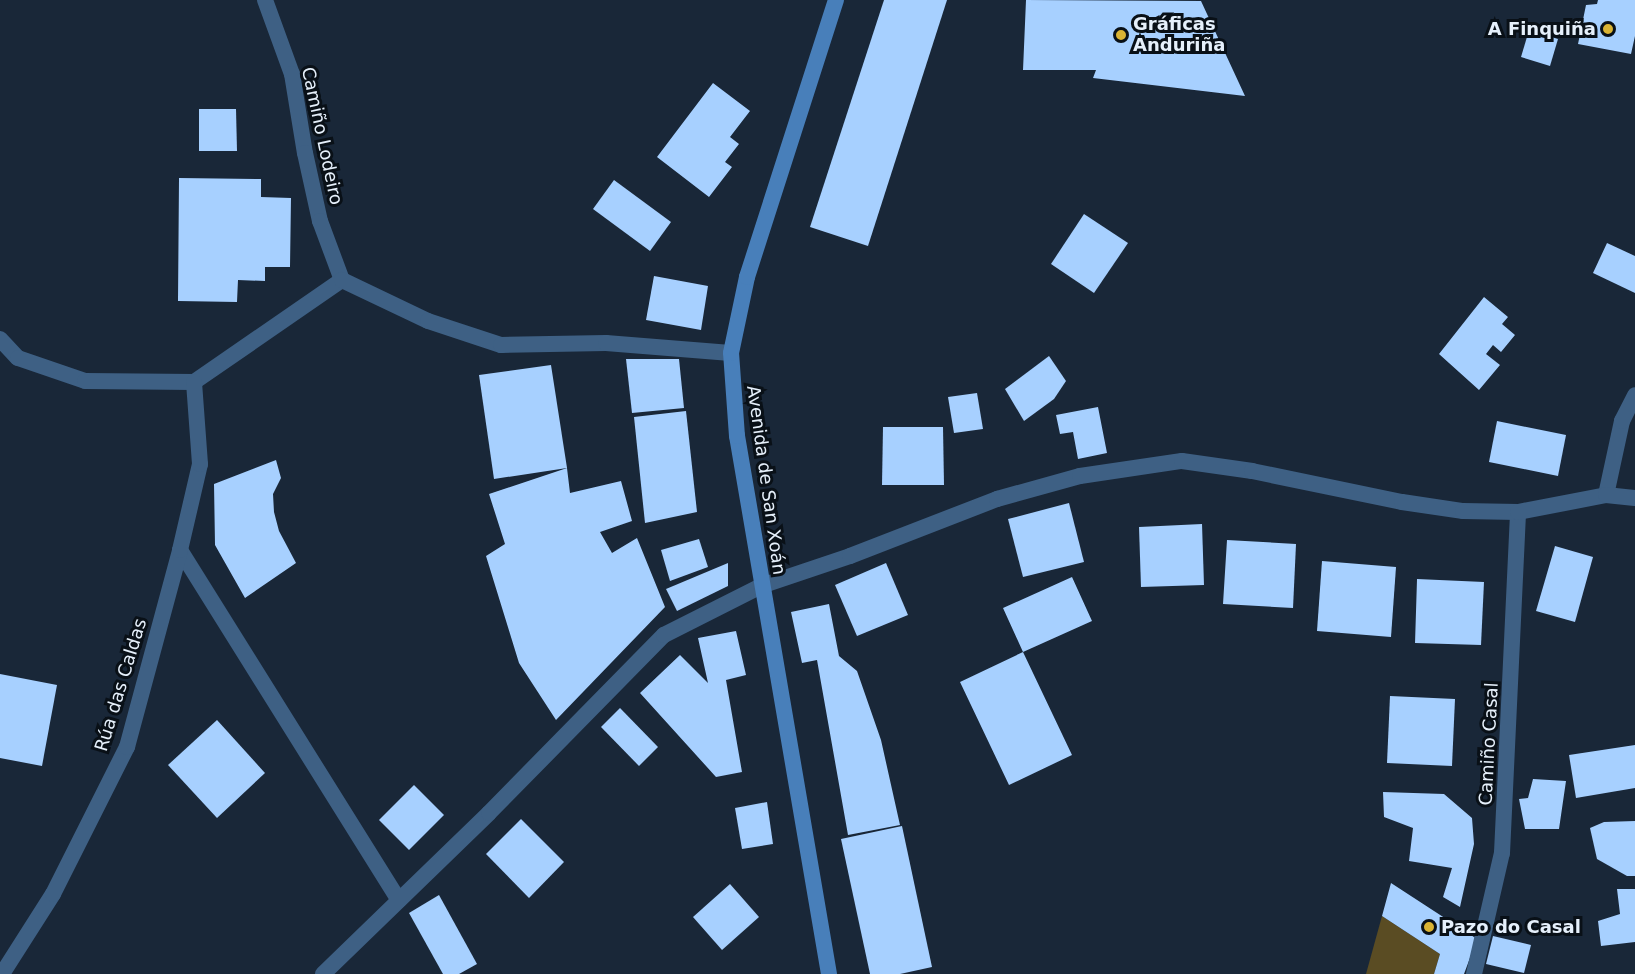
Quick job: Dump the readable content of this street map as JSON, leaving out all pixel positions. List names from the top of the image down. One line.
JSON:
{"streets":{"main road":["Avenida de San Xoán"],"street":["Camiño Lodeiro","Rúa das Caldas","Camiño Casal"]},"places":["A Finquiña","Gráficas Anduriña","Pazo do Casal"]}
